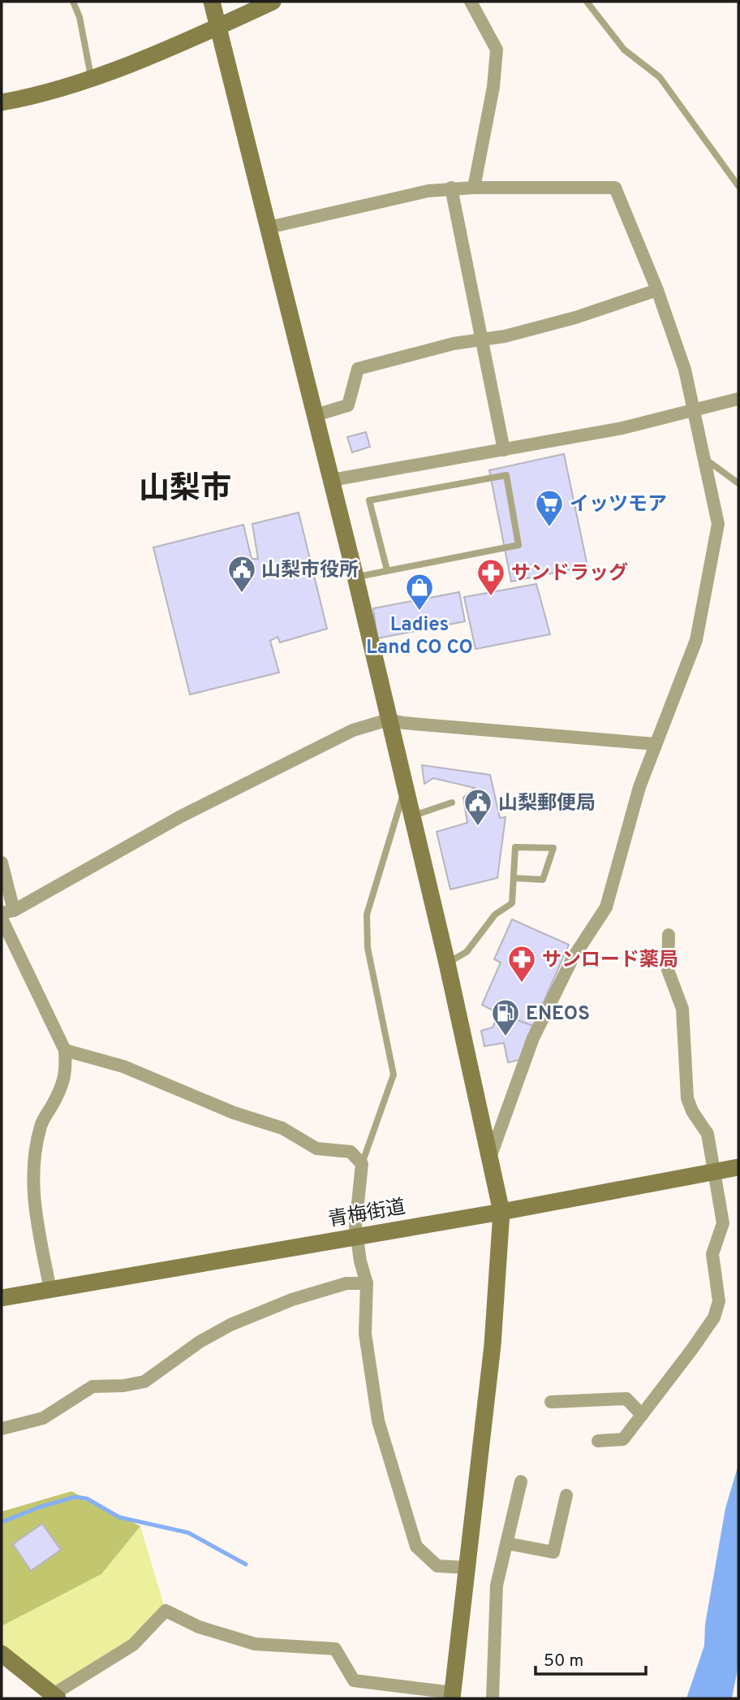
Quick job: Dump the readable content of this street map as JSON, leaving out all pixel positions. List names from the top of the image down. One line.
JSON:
{"streets":{"street":["青梅街道"]},"districts":["山梨市"],"places":{"supermarket":["イッツモア"],"public building":["山梨市役所","山梨郵便局"],"pharmacy":["サンドラッグ","サンロード薬局"],"shop":["Ladies Land CO CO"],"fuel station":["ENEOS"]},"scale_bar":"50 m"}
